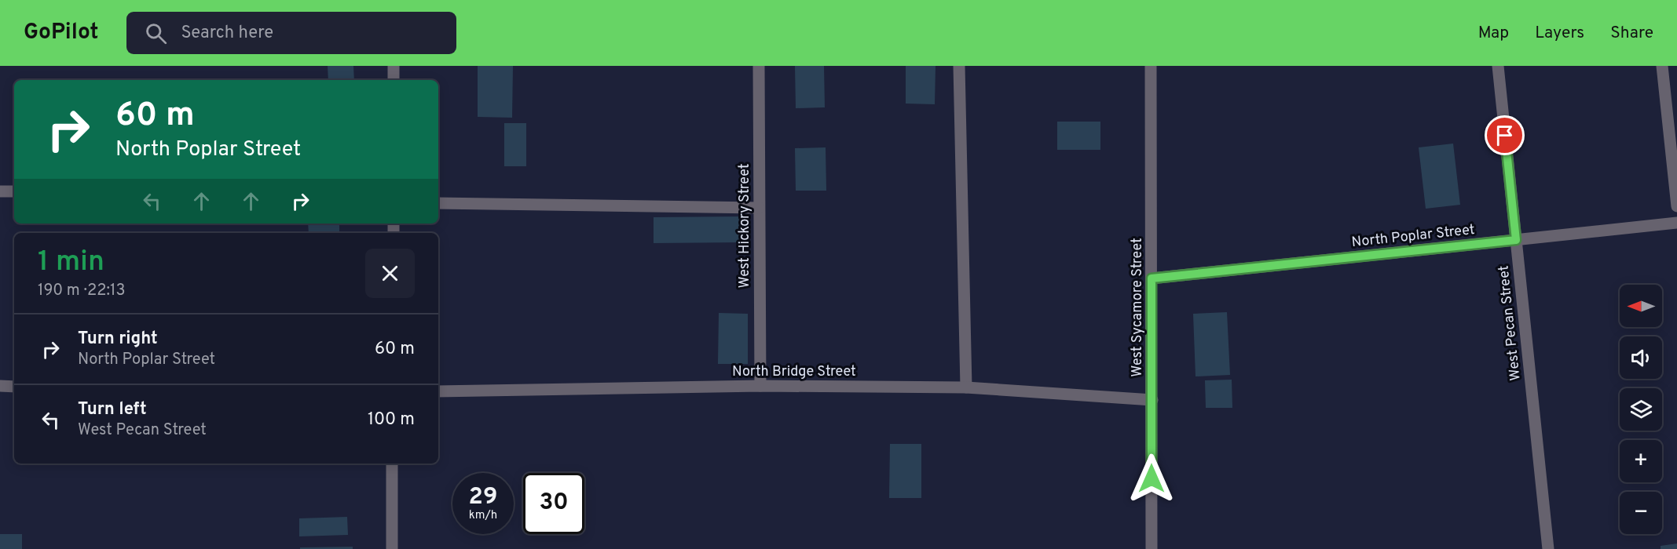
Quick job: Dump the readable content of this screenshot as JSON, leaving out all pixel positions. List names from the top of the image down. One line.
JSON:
{"streets":{"street":["West Hickory Street","North Poplar Street","West Sycamore Street","West Pecan Street","North Bridge Street"]},"crossings":[["West Hickory Street","North Bridge Street"],["North Poplar Street","West Sycamore Street"],["North Poplar Street","West Pecan Street"],["West Sycamore Street","North Bridge Street"]],"north":"left","page":{"header":"GoPilot","search":"Search here","nav":["Map","Layers","Share"],"turn":["60 m","North Poplar Street"],"heading":["1 min","190 m · 22:13"],"map_buttons":["+","−"],"list":[{"name":"Turn right","note":"North Poplar Street","value":"60 m"},{"name":"Turn left","note":"West Pecan Street","value":"100 m"}],"speed":"29 km/h","limit":"30"}}
